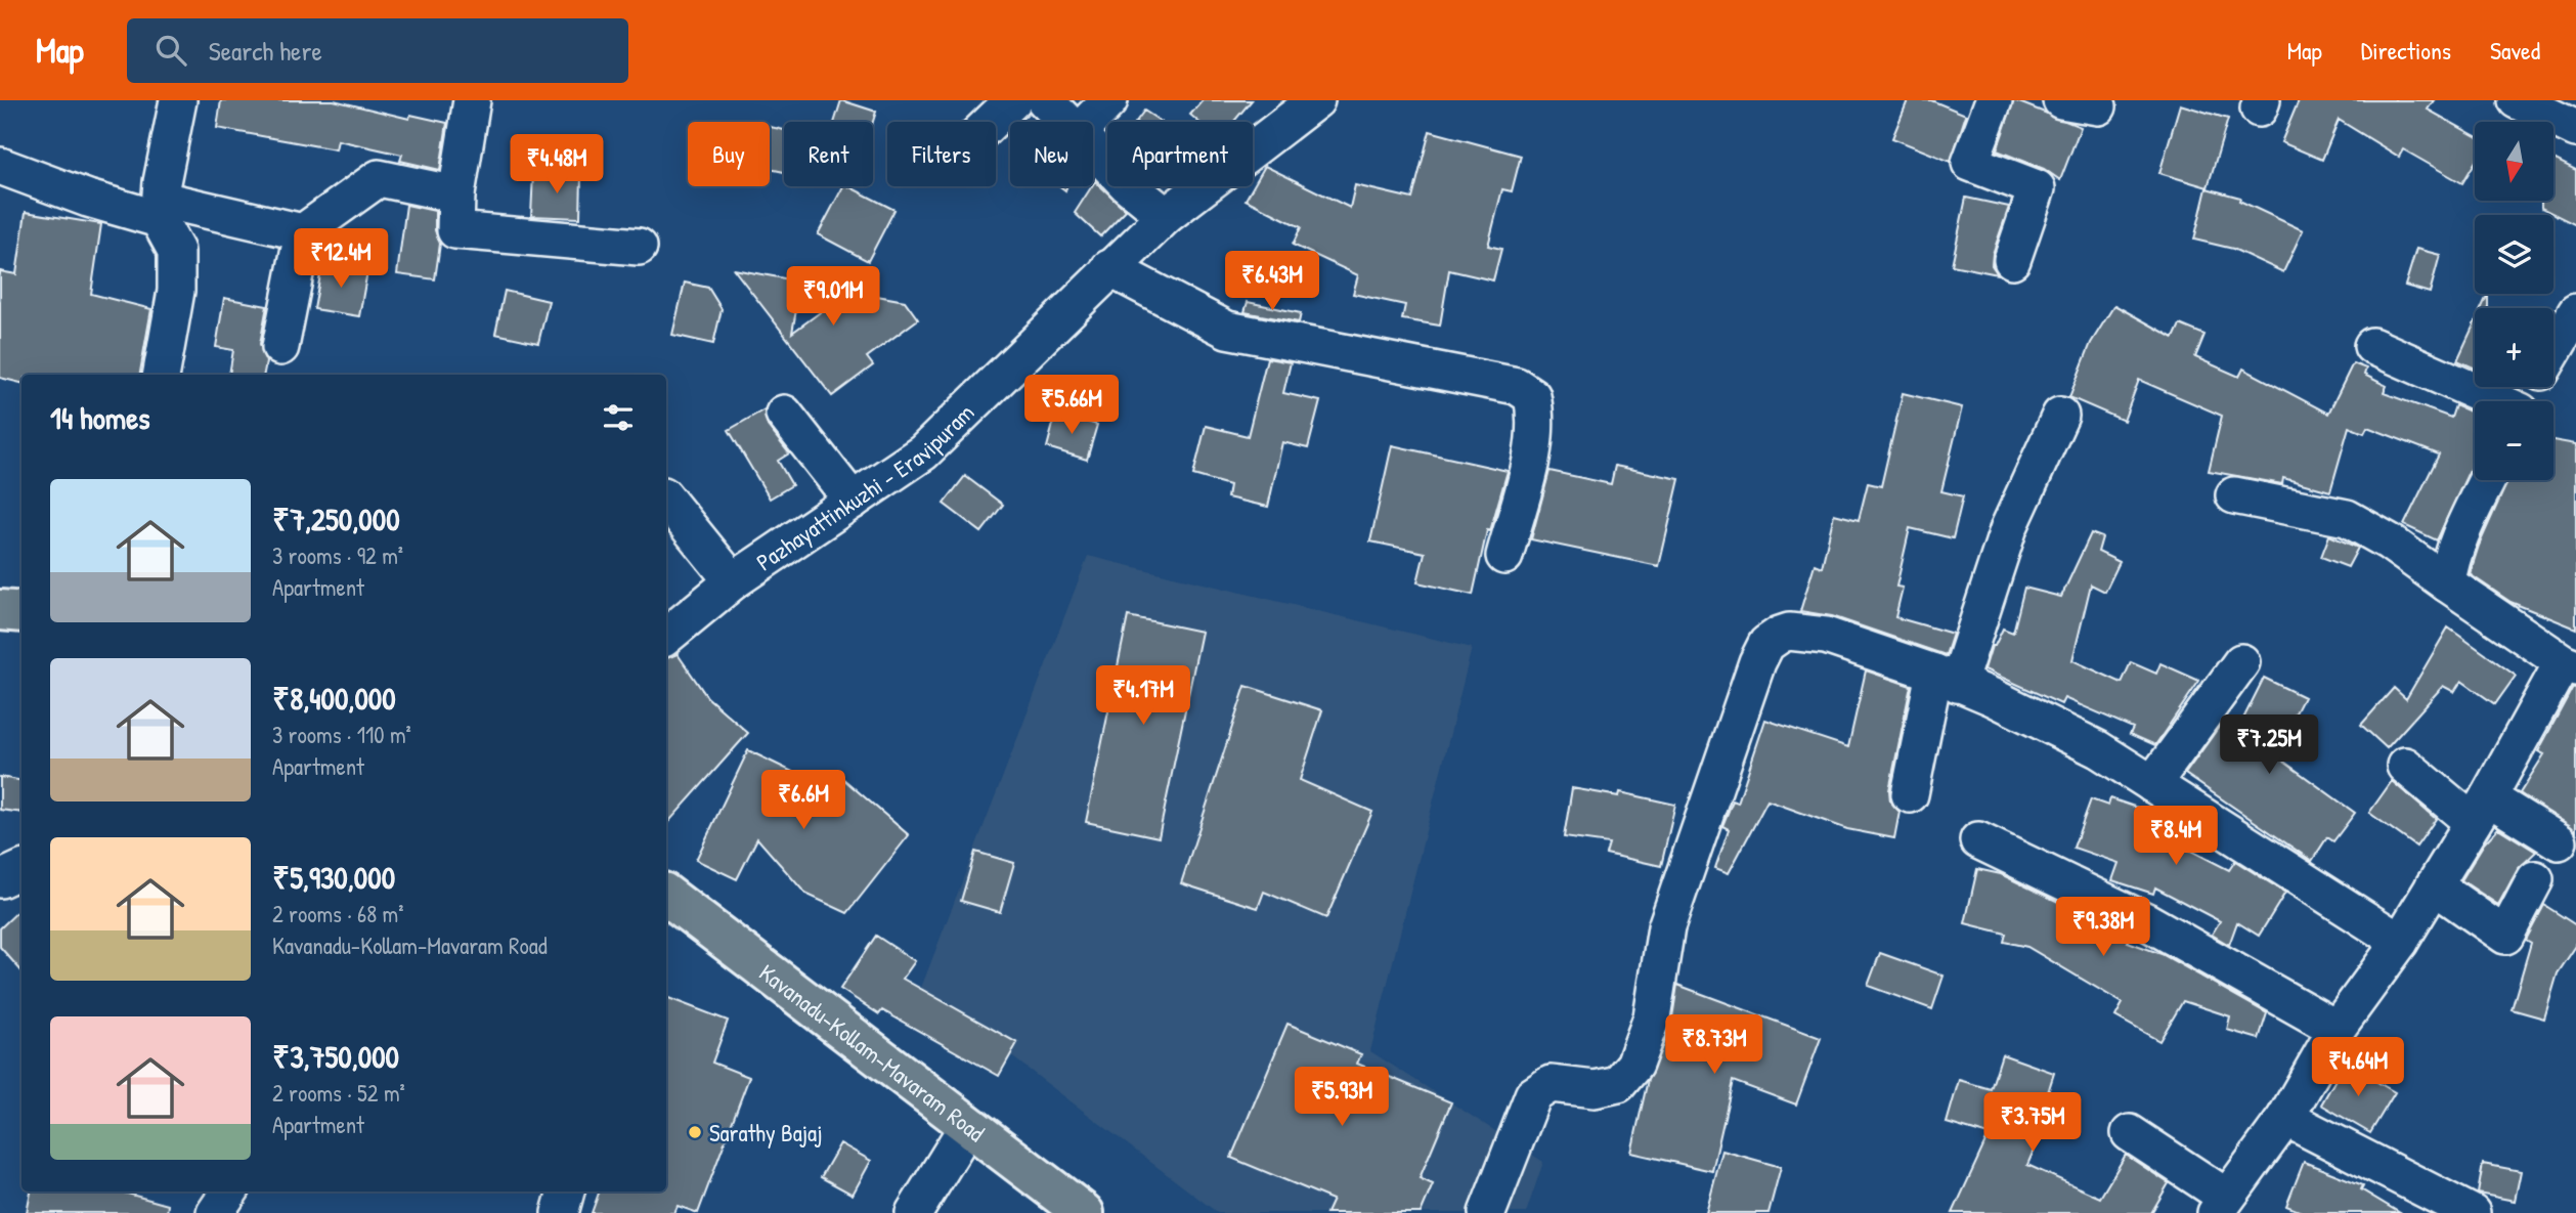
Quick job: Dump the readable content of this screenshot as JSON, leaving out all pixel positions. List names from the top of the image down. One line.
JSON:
{"streets":{"main road":["Kavanadu-Kollam-Mavaram Road"],"street":["Pazhayattinkuzhi - Eravipuram"]},"places":["Sarathy Bajaj"],"north":"bottom","page":{"header":"Map","search":"Search here","nav":["Map","Directions","Saved"],"map_buttons":["+","−"],"chip":["Buy","Rent","Filters","New","Apartment"],"price":["₹4.48M","₹12.4M","₹6.43M","₹9.01M","₹5.66M","₹4.17M","₹7.25M","₹6.6M","₹8.4M","₹9.38M","₹8.73M","₹4.64M","₹5.93M","₹3.75M"],"heading":"14 homes","list":[{"name":"₹7,250,000","note":"3 rooms · 92 m² · Apartment"},{"name":"₹8,400,000","note":"3 rooms · 110 m² · Apartment"},{"name":"₹5,930,000","note":"2 rooms · 68 m² · Kavanadu-Kollam-Mavaram Road"},{"name":"₹3,750,000","note":"2 rooms · 52 m² · Apartment"}]}}
